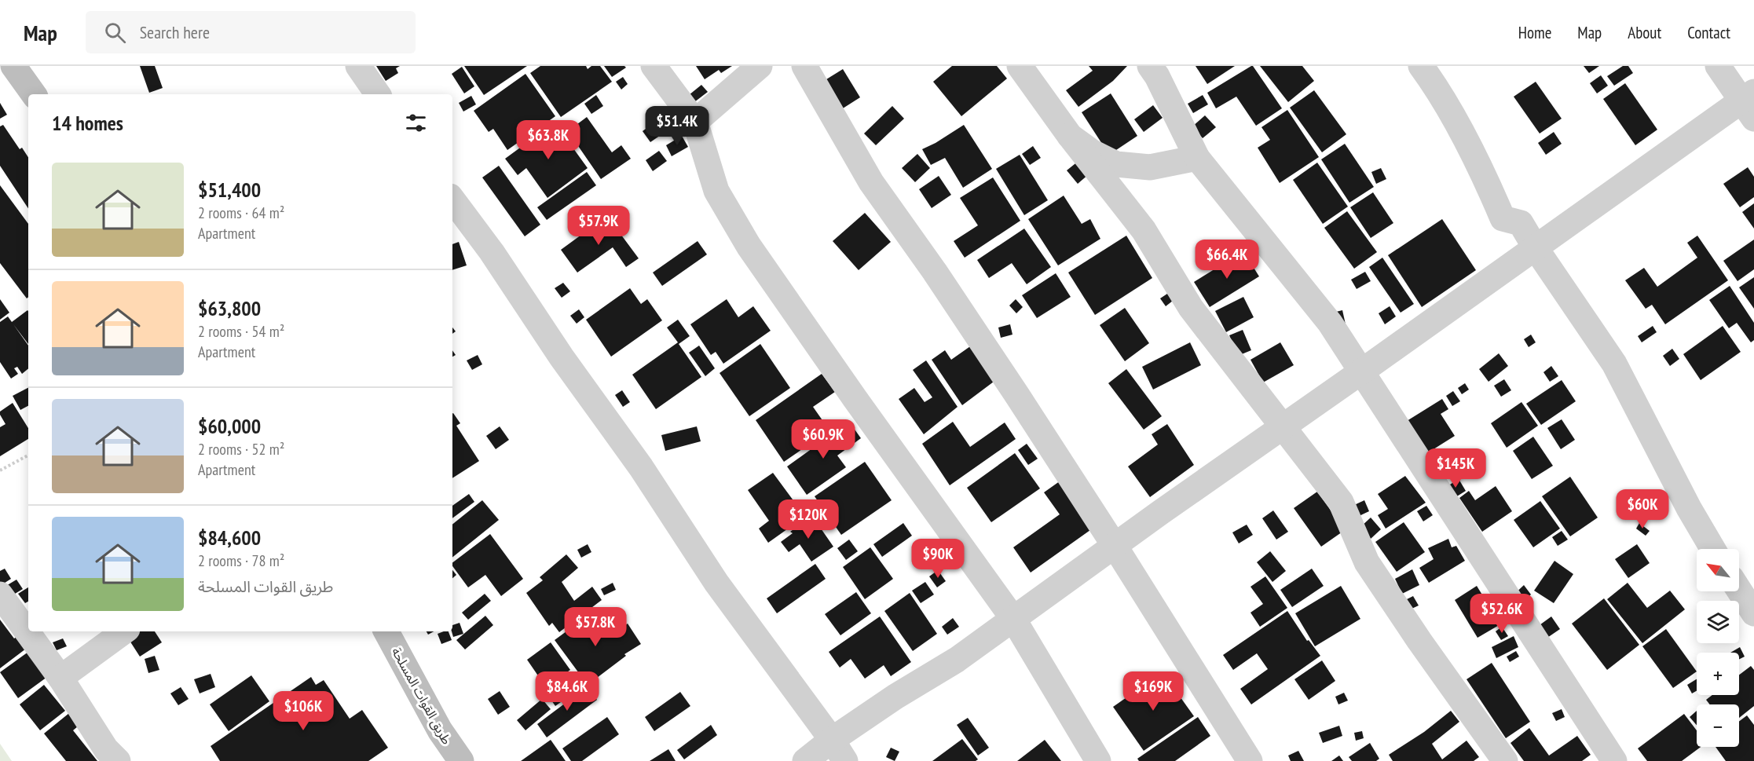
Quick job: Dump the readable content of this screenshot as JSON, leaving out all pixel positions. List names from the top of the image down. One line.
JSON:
{"streets":{"street":["طريق القوات المسلحة"]},"north":"top left","page":{"header":"Map","search":"Search here","nav":["Home","Map","About","Contact"],"heading":"14 homes","price":["$51.4K","$63.8K","$57.9K","$66.4K","$60.9K","$145K","$60K","$120K","$90K","$52.6K","$57.8K","$84.6K","$169K","$106K"],"list":[{"name":"$51,400","note":"2 rooms · 64 m² · Apartment"},{"name":"$63,800","note":"2 rooms · 54 m² · Apartment"},{"name":"$60,000","note":"2 rooms · 52 m² · Apartment"},{"name":"$84,600","note":"2 rooms · 78 m² · طريق القوات المسلحة"}],"map_buttons":["+","−"]}}
